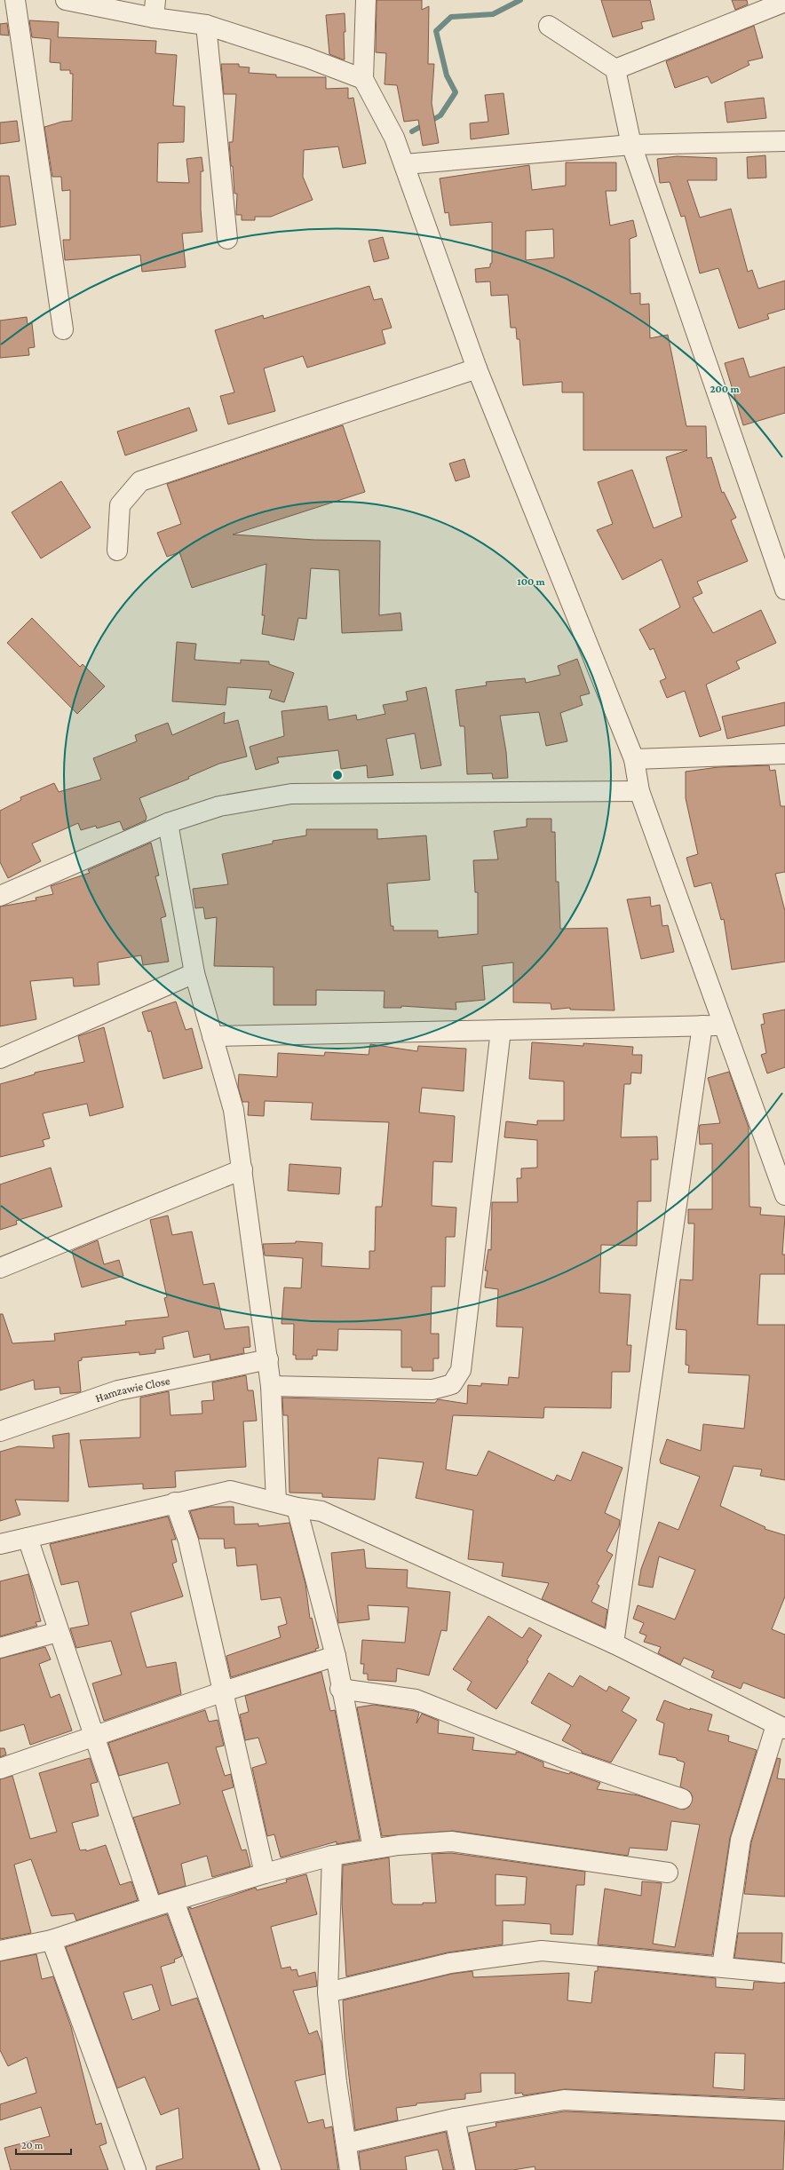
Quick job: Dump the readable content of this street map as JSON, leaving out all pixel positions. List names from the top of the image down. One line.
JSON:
{"streets":{"street":["Hamzawie Close"]},"scale_bar":"20 m","rings":["200 m","100 m"]}
